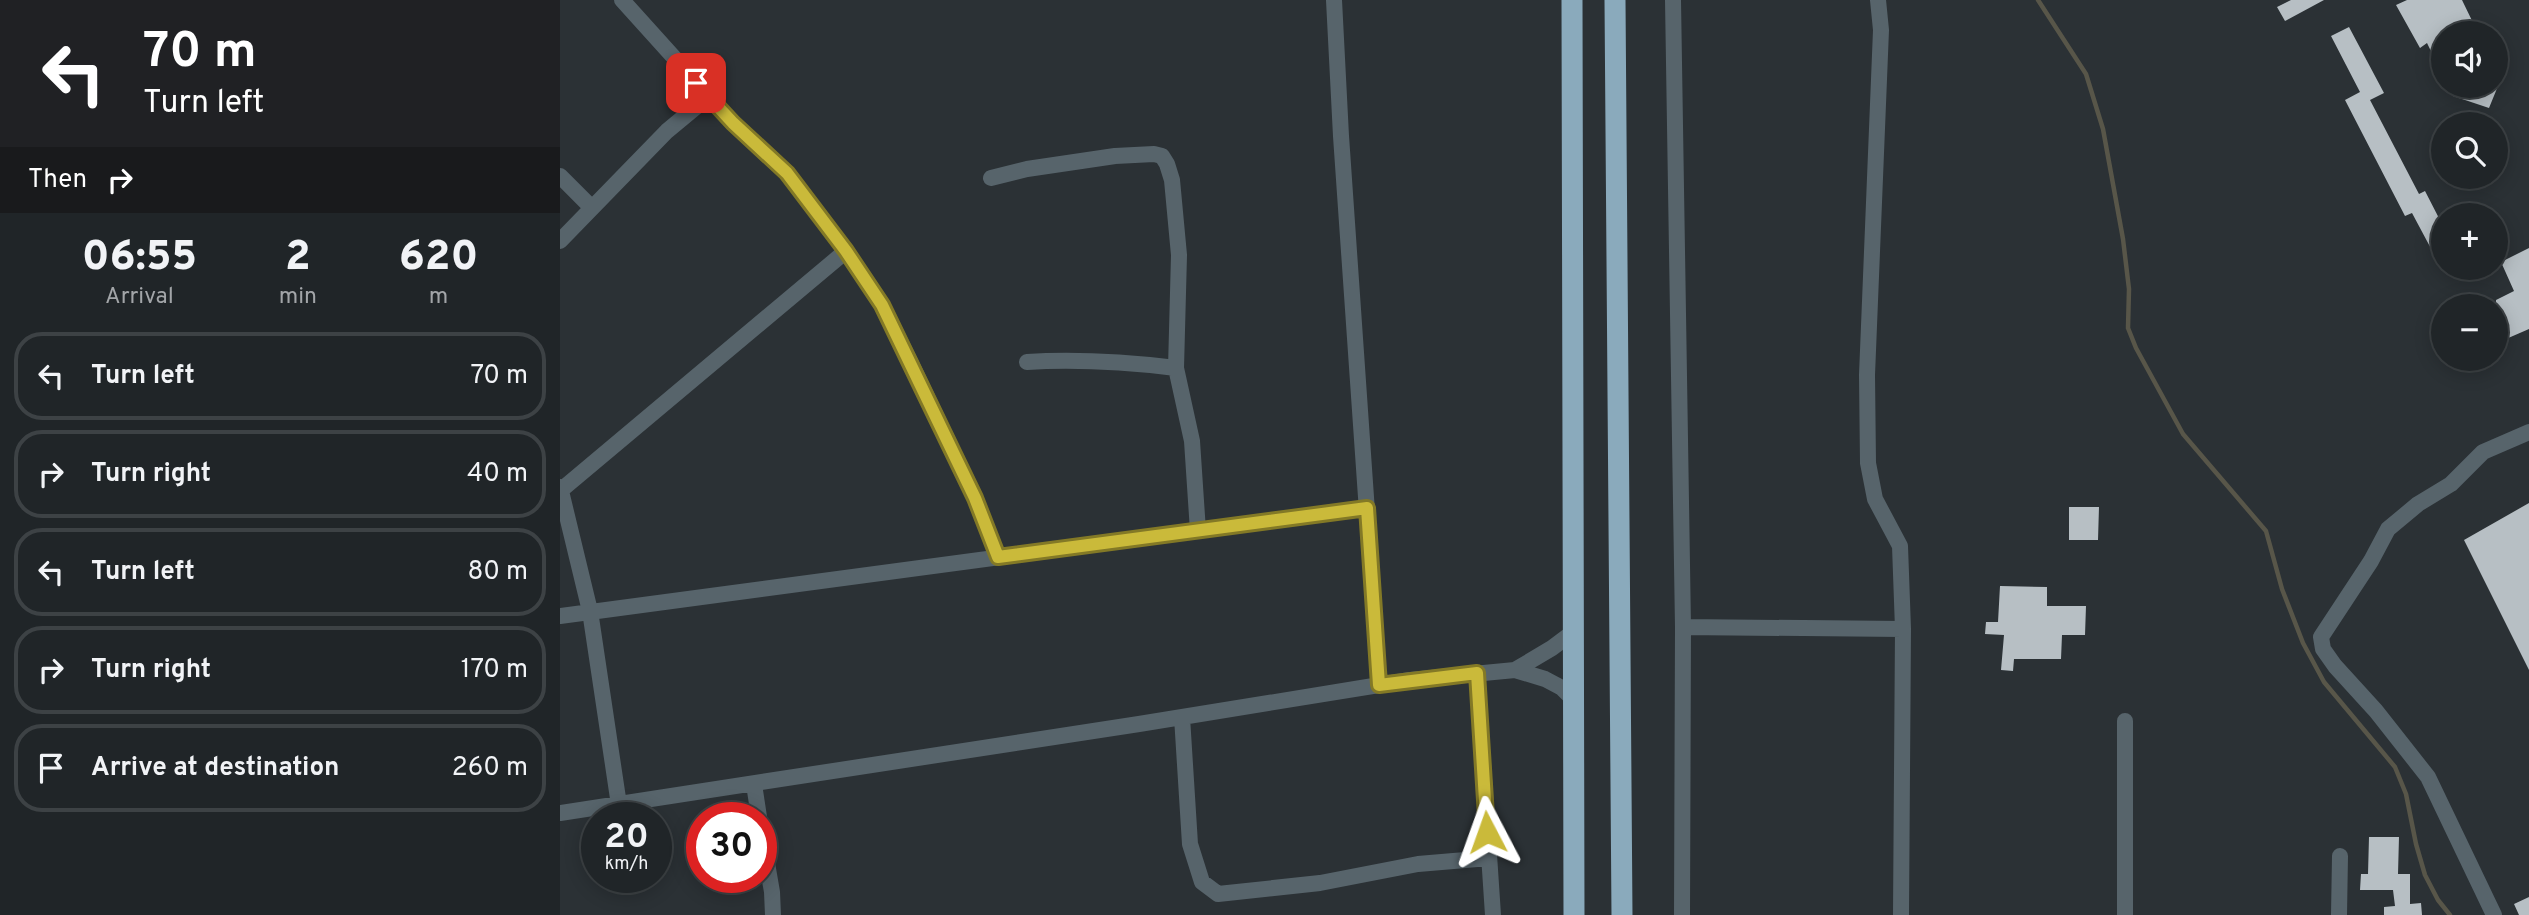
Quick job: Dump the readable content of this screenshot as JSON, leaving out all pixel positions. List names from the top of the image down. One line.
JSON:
{"page":{"turn":["70 m","Turn left"],"map_buttons":["+","−"],"then":"Then","eta":["06:55","Arrival","2","min","620","m"],"list":[{"name":"Turn left","value":"70 m"},{"name":"Turn right","value":"40 m"},{"name":"Turn left","value":"80 m"},{"name":"Turn right","value":"170 m"},{"name":"Arrive at destination","value":"260 m"}],"speed":"20 km/h","limit":"30"}}
